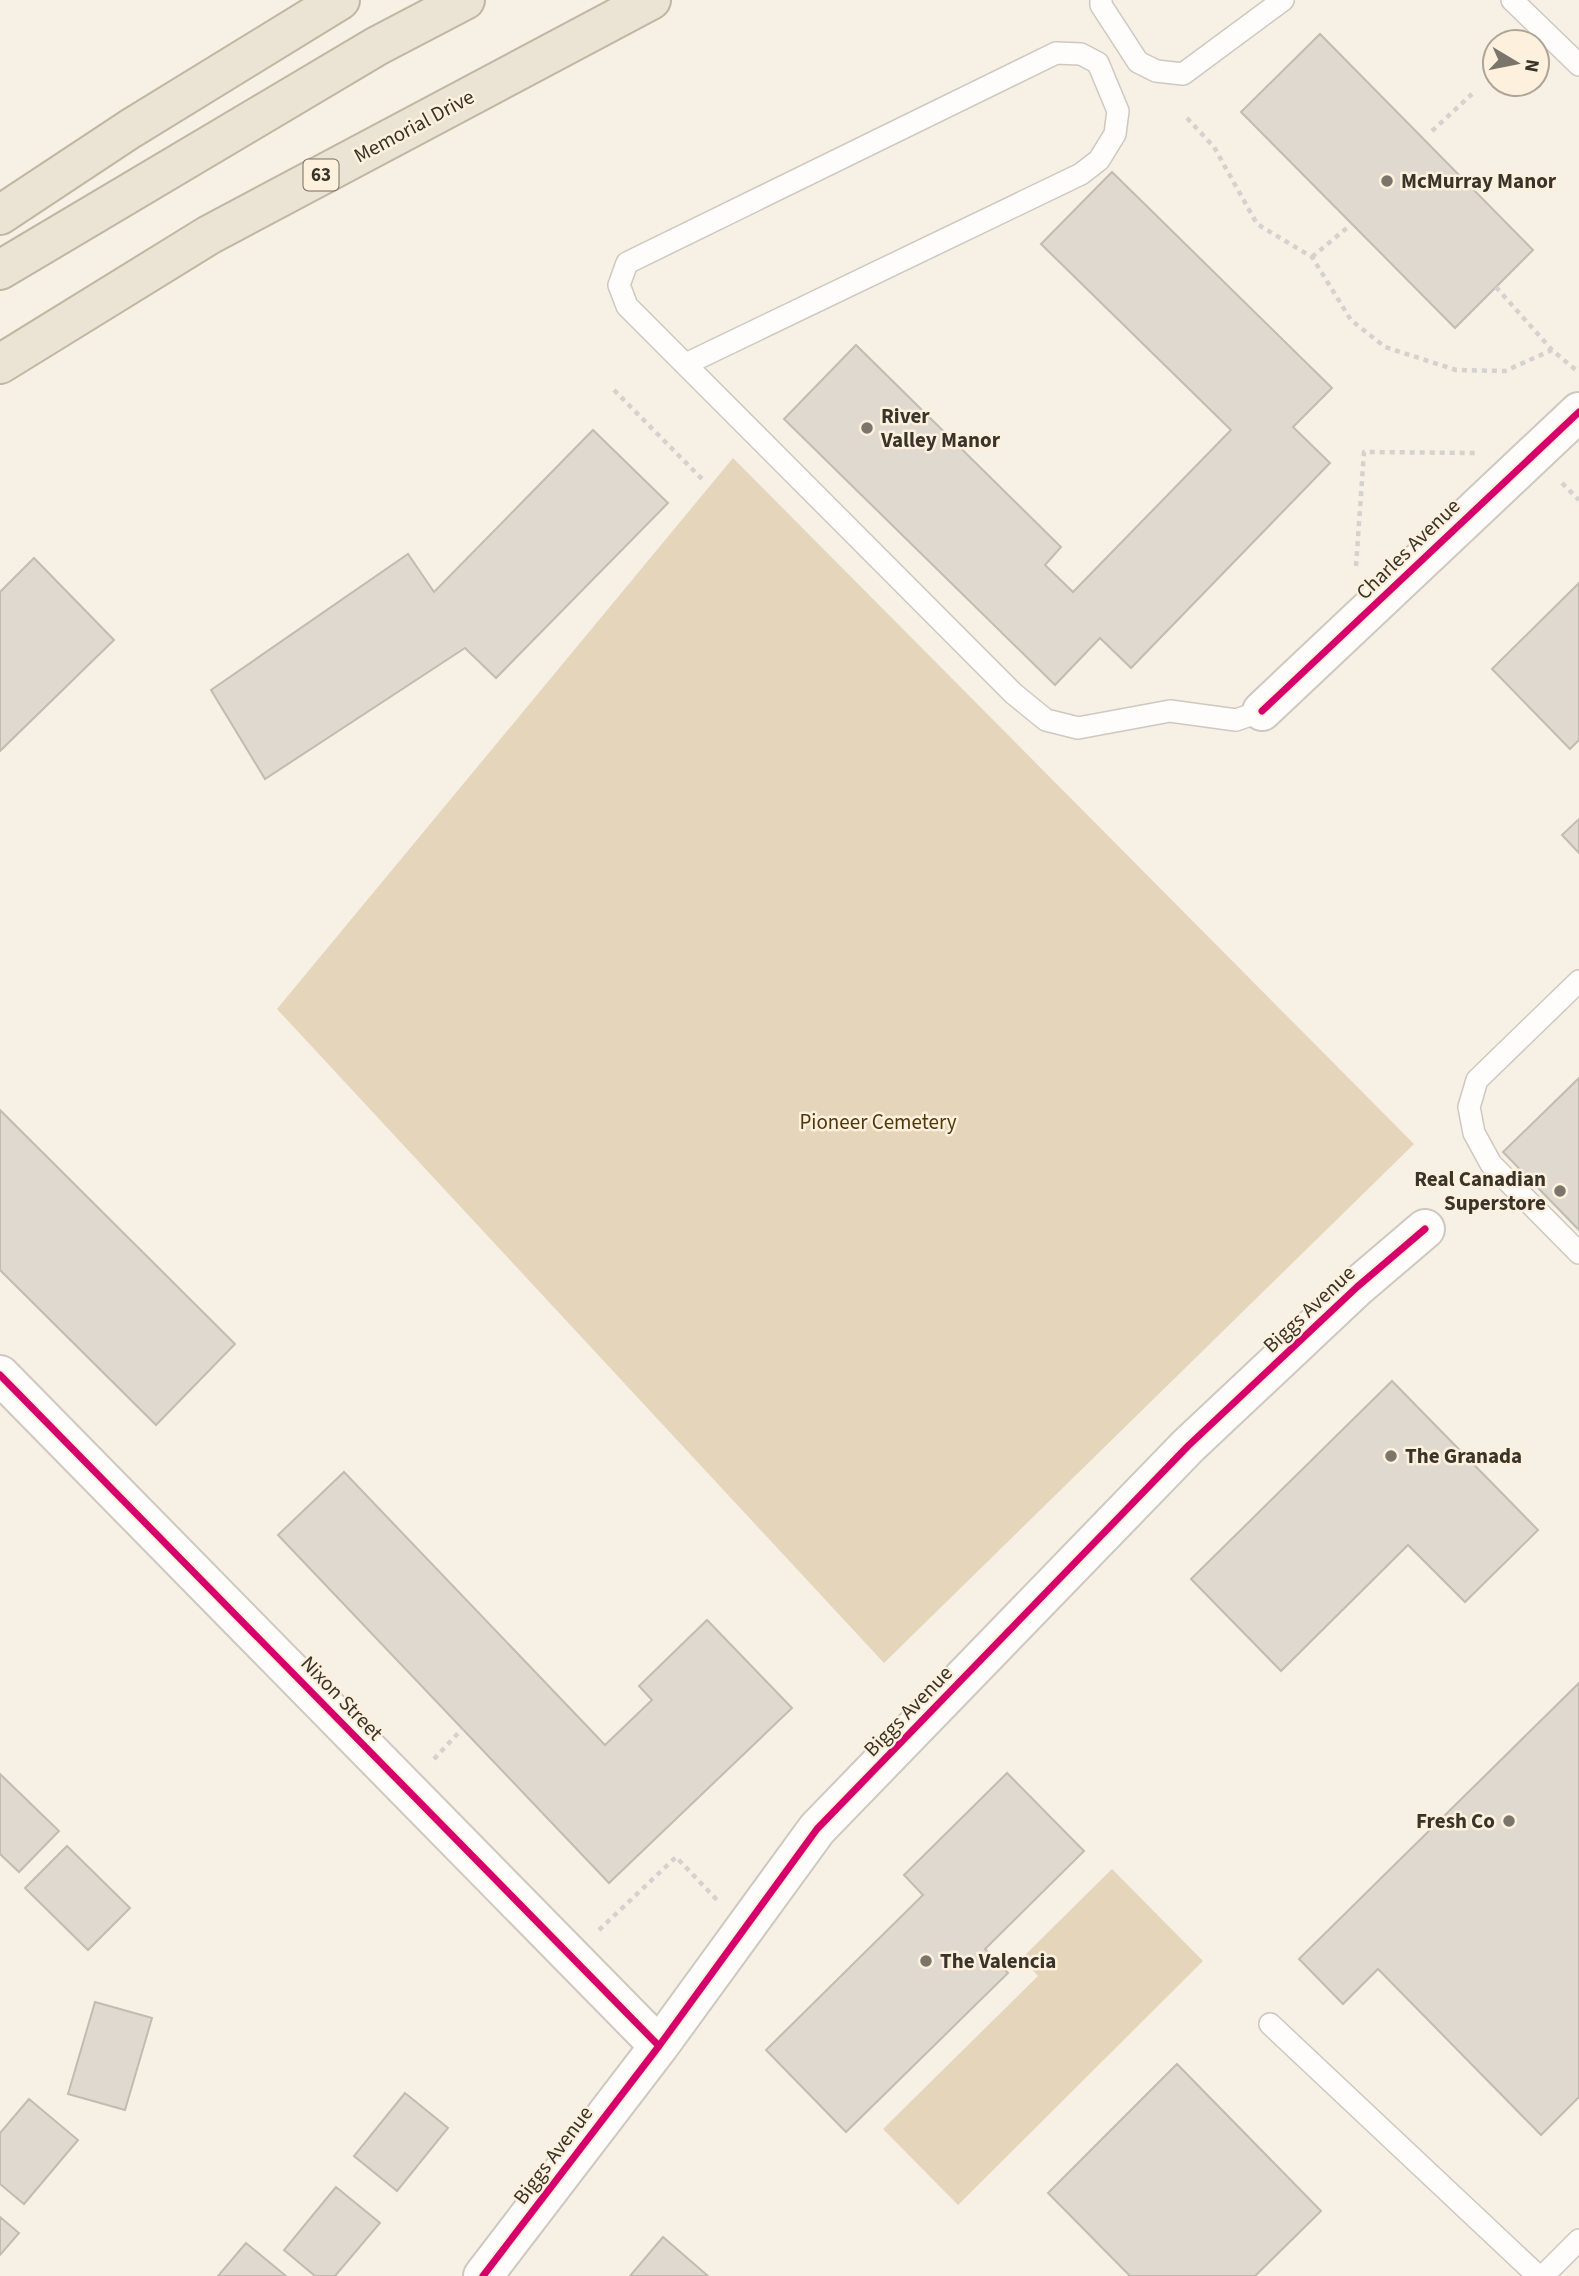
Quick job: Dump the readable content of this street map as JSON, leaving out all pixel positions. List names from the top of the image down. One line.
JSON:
{"streets":{"highway":["Memorial Drive","63"],"street":["Charles Avenue","Biggs Avenue","Nixon Street"]},"crossings":[["Biggs Avenue","Nixon Street"]],"parks":["Pioneer Cemetery"],"places":["McMurray Manor","River Valley Manor","Real Canadian Superstore","The Granada","Fresh Co","The Valencia"],"north":"right"}
